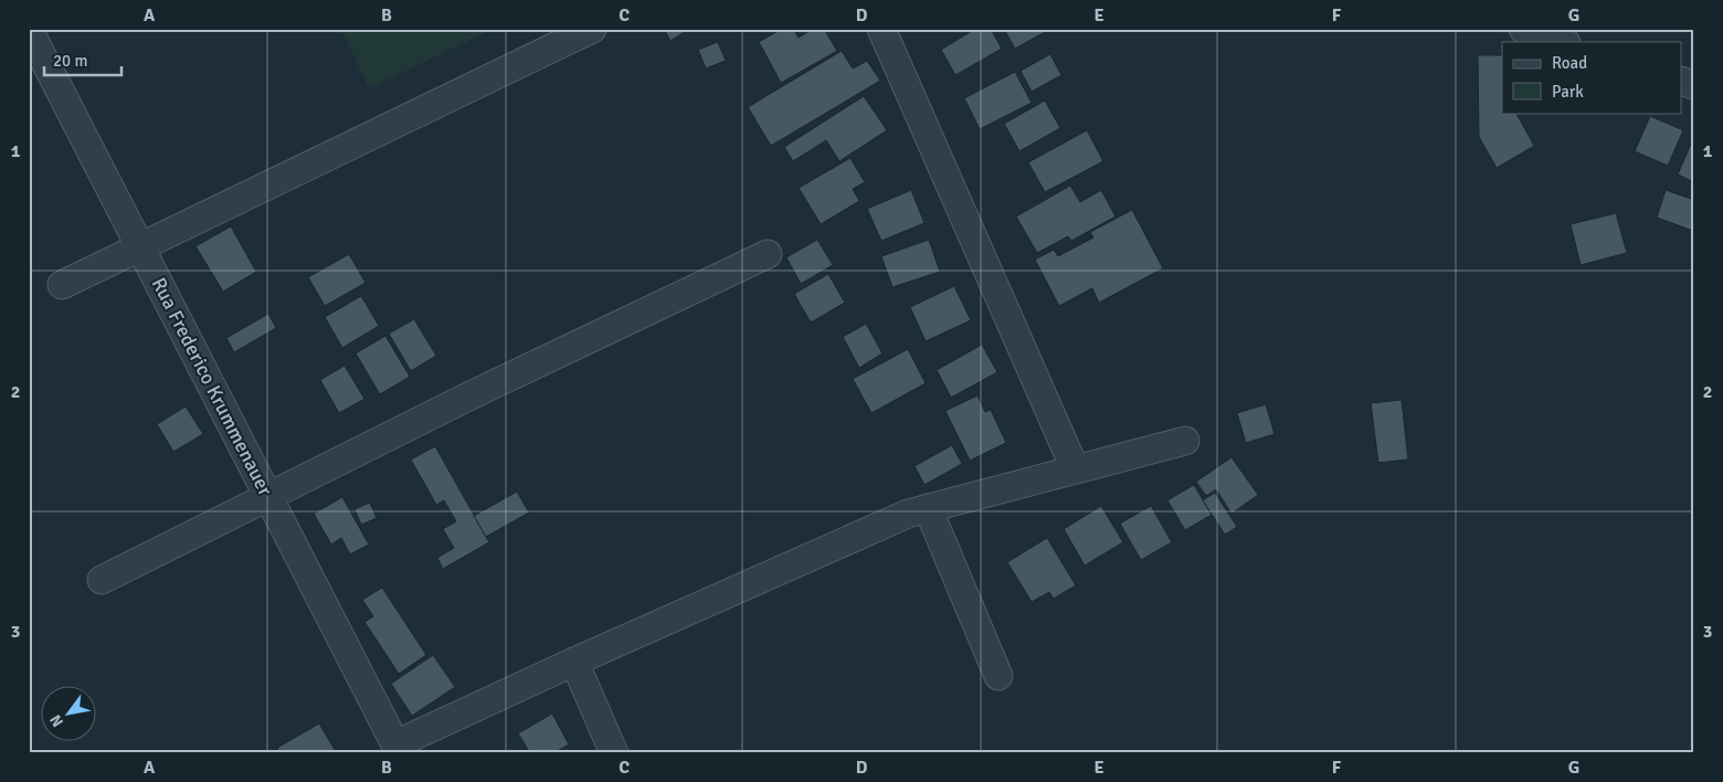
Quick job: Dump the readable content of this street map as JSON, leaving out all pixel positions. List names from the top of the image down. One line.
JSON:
{"streets":{"street":["Rua Frederico Krummenauer"]},"legend":["Road","Park"],"scale_bar":"20 m","north":"bottom left","grid":{"columns":["A","B","C","D","E","F","G"],"rows":["1","2","3"]}}
